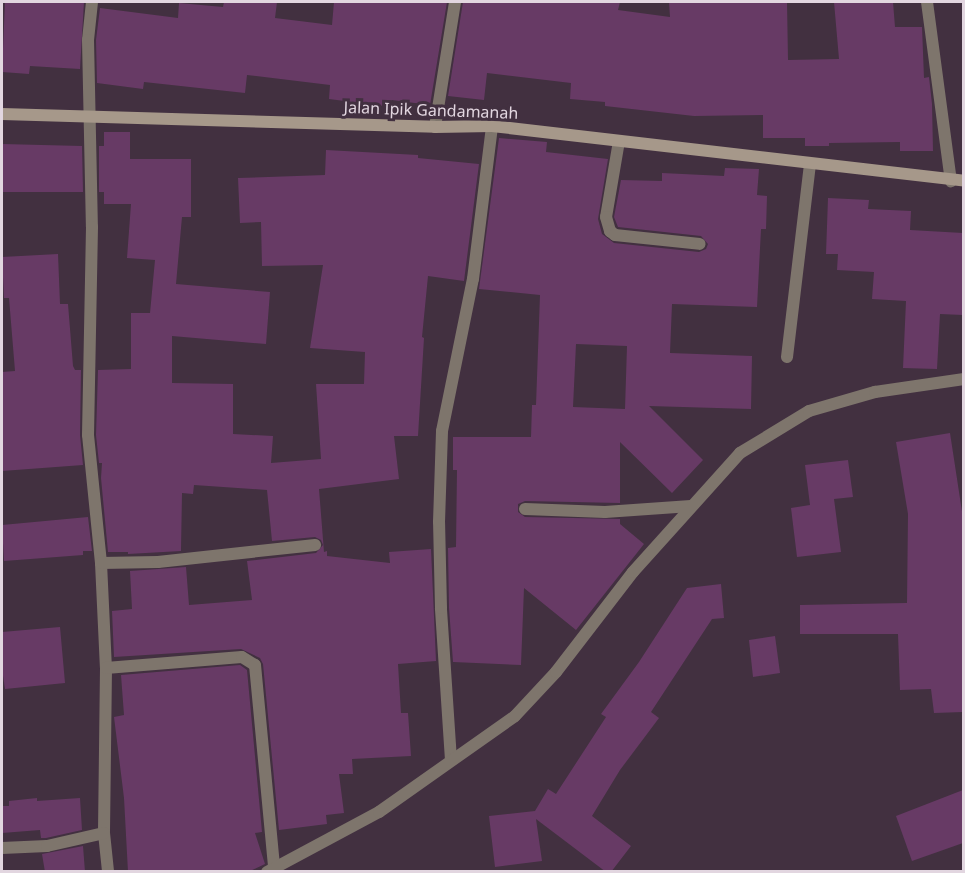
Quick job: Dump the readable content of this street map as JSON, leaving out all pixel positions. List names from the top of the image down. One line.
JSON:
{"streets":{"street":["Jalan Ipik Gandamanah"]}}
